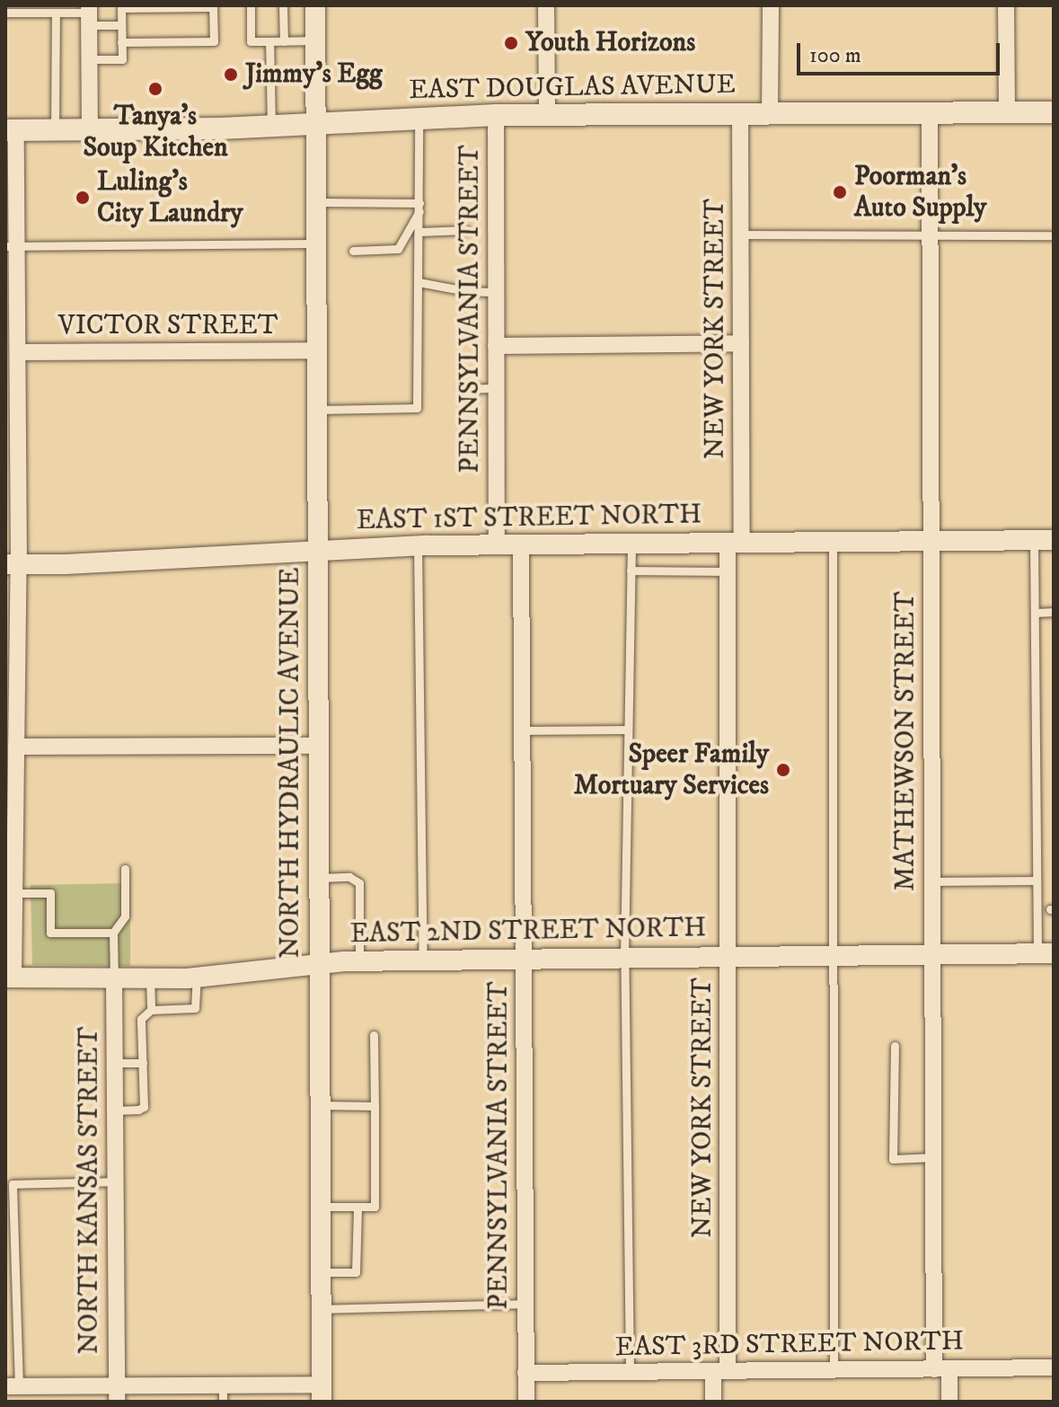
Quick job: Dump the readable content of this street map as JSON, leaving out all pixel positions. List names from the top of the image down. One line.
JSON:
{"streets":{"main road":["EAST DOUGLAS AVENUE"],"street":["PENNSYLVANIA STREET","VICTOR STREET","NEW YORK STREET","EAST 1ST STREET NORTH","MATHEWSON STREET","NORTH HYDRAULIC AVENUE","EAST 2ND STREET NORTH","NORTH KANSAS STREET","EAST 3RD STREET NORTH"]},"crossings":[["EAST DOUGLAS AVENUE","PENNSYLVANIA STREET"],["EAST DOUGLAS AVENUE","NEW YORK STREET"],["EAST DOUGLAS AVENUE","MATHEWSON STREET"],["EAST DOUGLAS AVENUE","NORTH HYDRAULIC AVENUE"],["PENNSYLVANIA STREET","EAST 1ST STREET NORTH"],["PENNSYLVANIA STREET","EAST 2ND STREET NORTH"],["PENNSYLVANIA STREET","EAST 3RD STREET NORTH"],["VICTOR STREET","NORTH HYDRAULIC AVENUE"],["NEW YORK STREET","EAST 1ST STREET NORTH"],["NEW YORK STREET","EAST 2ND STREET NORTH"],["NEW YORK STREET","EAST 3RD STREET NORTH"],["EAST 1ST STREET NORTH","MATHEWSON STREET"],["EAST 1ST STREET NORTH","NORTH HYDRAULIC AVENUE"],["MATHEWSON STREET","EAST 2ND STREET NORTH"],["MATHEWSON STREET","EAST 3RD STREET NORTH"],["NORTH HYDRAULIC AVENUE","EAST 2ND STREET NORTH"],["EAST 2ND STREET NORTH","NORTH KANSAS STREET"]],"places":["Youth Horizons","Jimmy's Egg","Tanya's Soup Kitchen","Poorman's Auto Supply","Luling's City Laundry","Speer Family Mortuary Services"],"scale_bar":"100 m"}
